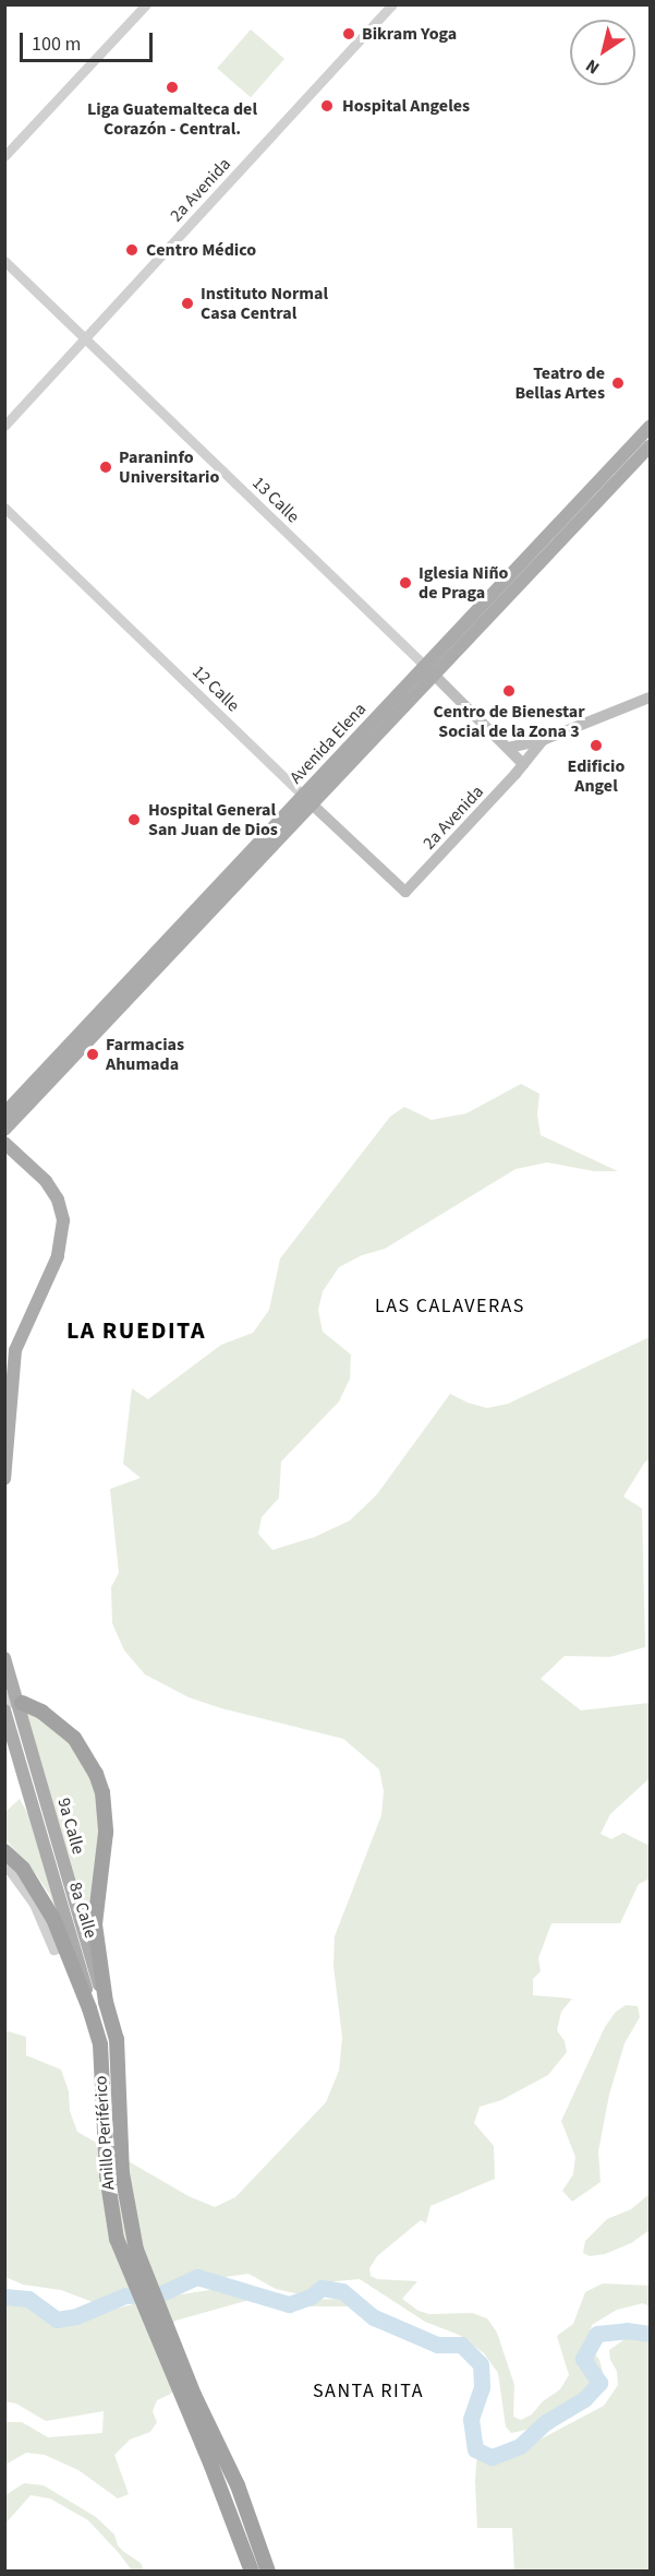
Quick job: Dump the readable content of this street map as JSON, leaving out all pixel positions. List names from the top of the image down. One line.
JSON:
{"streets":{"highway":["Anillo Periférico"],"main road":["2a Avenida","13 Calle","12 Calle","Avenida Elena","9a Calle","8a Calle"]},"crossings":[["2a Avenida","13 Calle"],["2a Avenida","12 Calle"],["13 Calle","Avenida Elena"],["12 Calle","Avenida Elena"],["9a Calle","Anillo Periférico"],["8a Calle","Anillo Periférico"]],"districts":["LAS CALAVERAS","LA RUEDITA","SANTA RITA"],"places":["Bikram Yoga","Liga Guatemalteca del Corazón - Central.","Hospital Angeles","Centro Médico","Instituto Normal Casa Central","Teatro de Bellas Artes","Paraninfo Universitario","Iglesia Niño de Praga","Centro de Bienestar Social de la Zona 3","Edificio Angel","Hospital General San Juan de Dios","Farmacias Ahumada"],"scale_bar":"100 m","north":"bottom left"}
